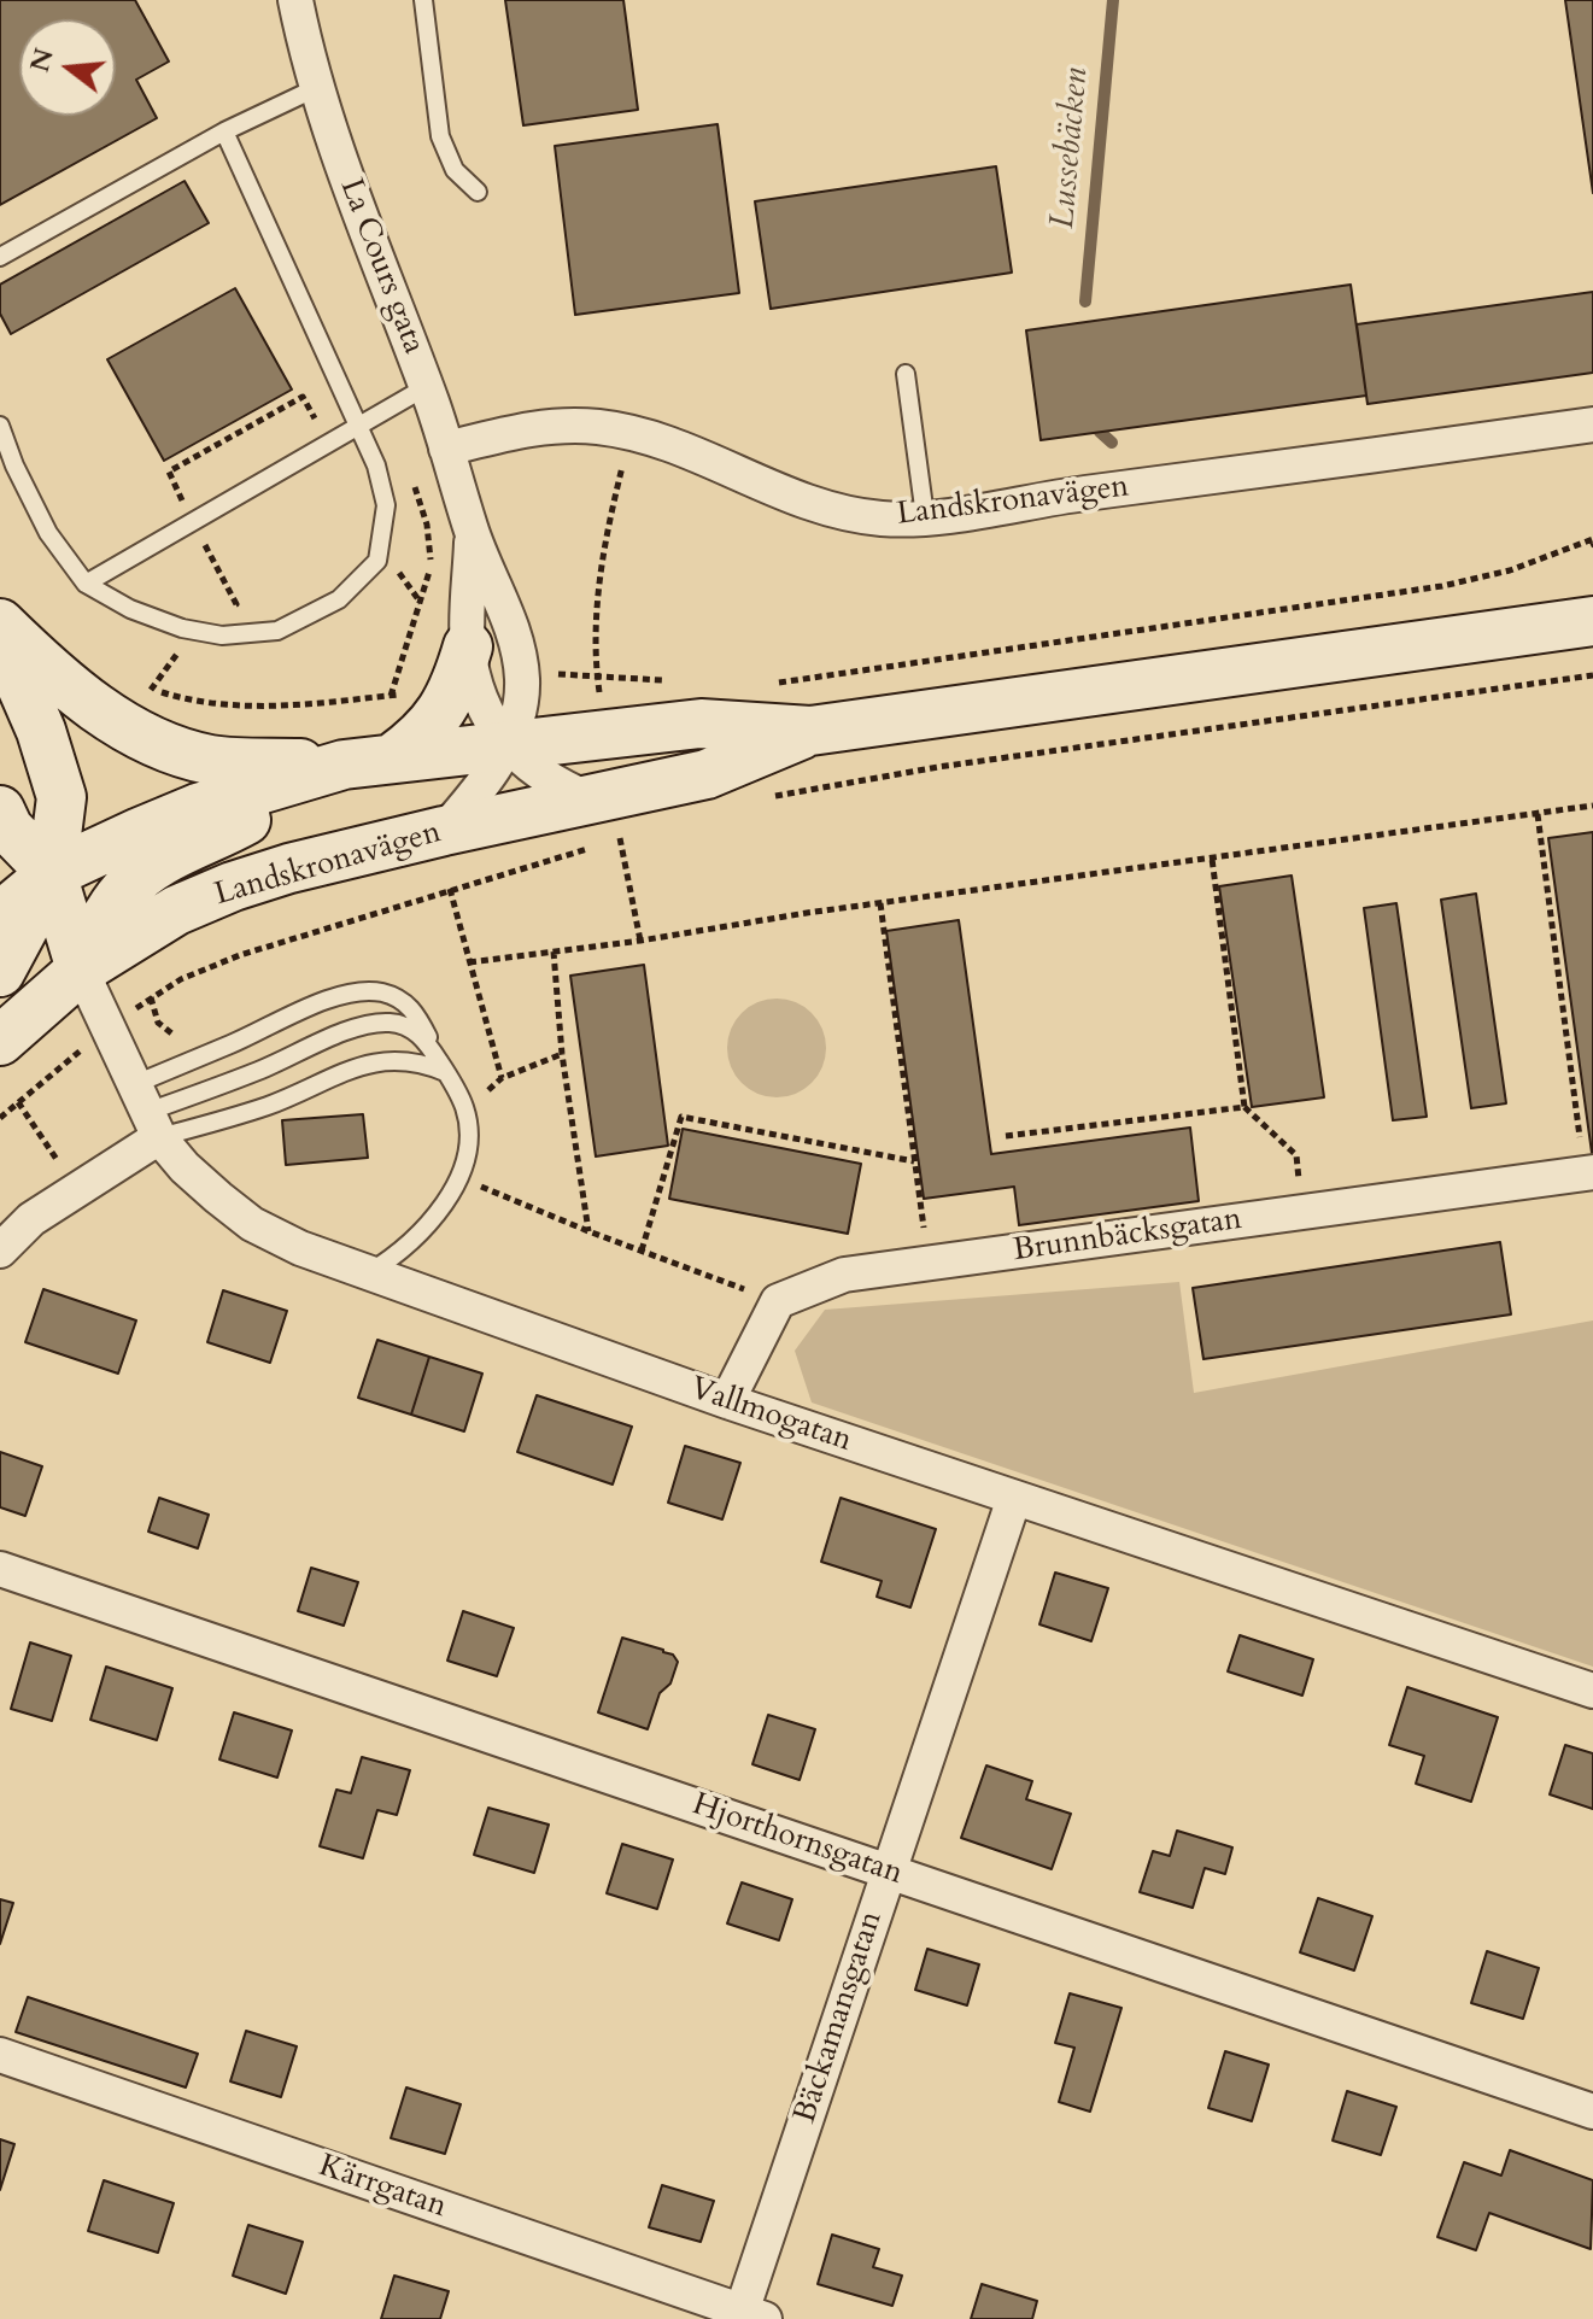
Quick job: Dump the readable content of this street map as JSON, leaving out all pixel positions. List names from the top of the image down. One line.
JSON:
{"streets":{"main road":["Landskronavägen"],"street":["La Cours gata","Brunnbäcksgatan","Vallmogatan","Hjorthornsgatan","Bäckamansgatan","Kärrgatan"]},"crossings":[["La Cours gata","Landskronavägen"],["Landskronavägen","Vallmogatan"],["Vallmogatan","Bäckamansgatan"],["Hjorthornsgatan","Bäckamansgatan"],["Bäckamansgatan","Kärrgatan"]],"water":["Lussebäcken"],"north":"left"}
